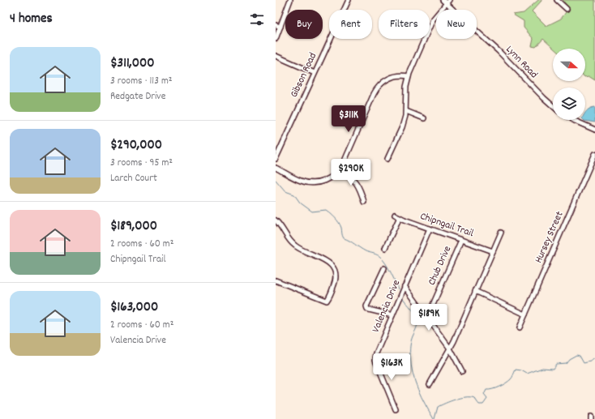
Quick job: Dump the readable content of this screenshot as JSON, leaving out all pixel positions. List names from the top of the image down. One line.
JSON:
{"streets":{"street":["Lynn Road","Gibson Road","Chipngail Trail","Hursey Street","Chub Drive","Valencia Drive"]},"crossings":[["Chipngail Trail","Chub Drive"],["Chipngail Trail","Valencia Drive"]],"north":"right","page":{"heading":"4 homes","chip":["Buy","Rent","Filters","New"],"list":[{"name":"$311,000","note":"3 rooms · 113 m² · Redgate Drive"},{"name":"$290,000","note":"3 rooms · 95 m² · Larch Court"},{"name":"$189,000","note":"2 rooms · 60 m² · Chipngail Trail"},{"name":"$163,000","note":"2 rooms · 60 m² · Valencia Drive"}],"price":["$311K","$290K","$189K","$163K"]}}
